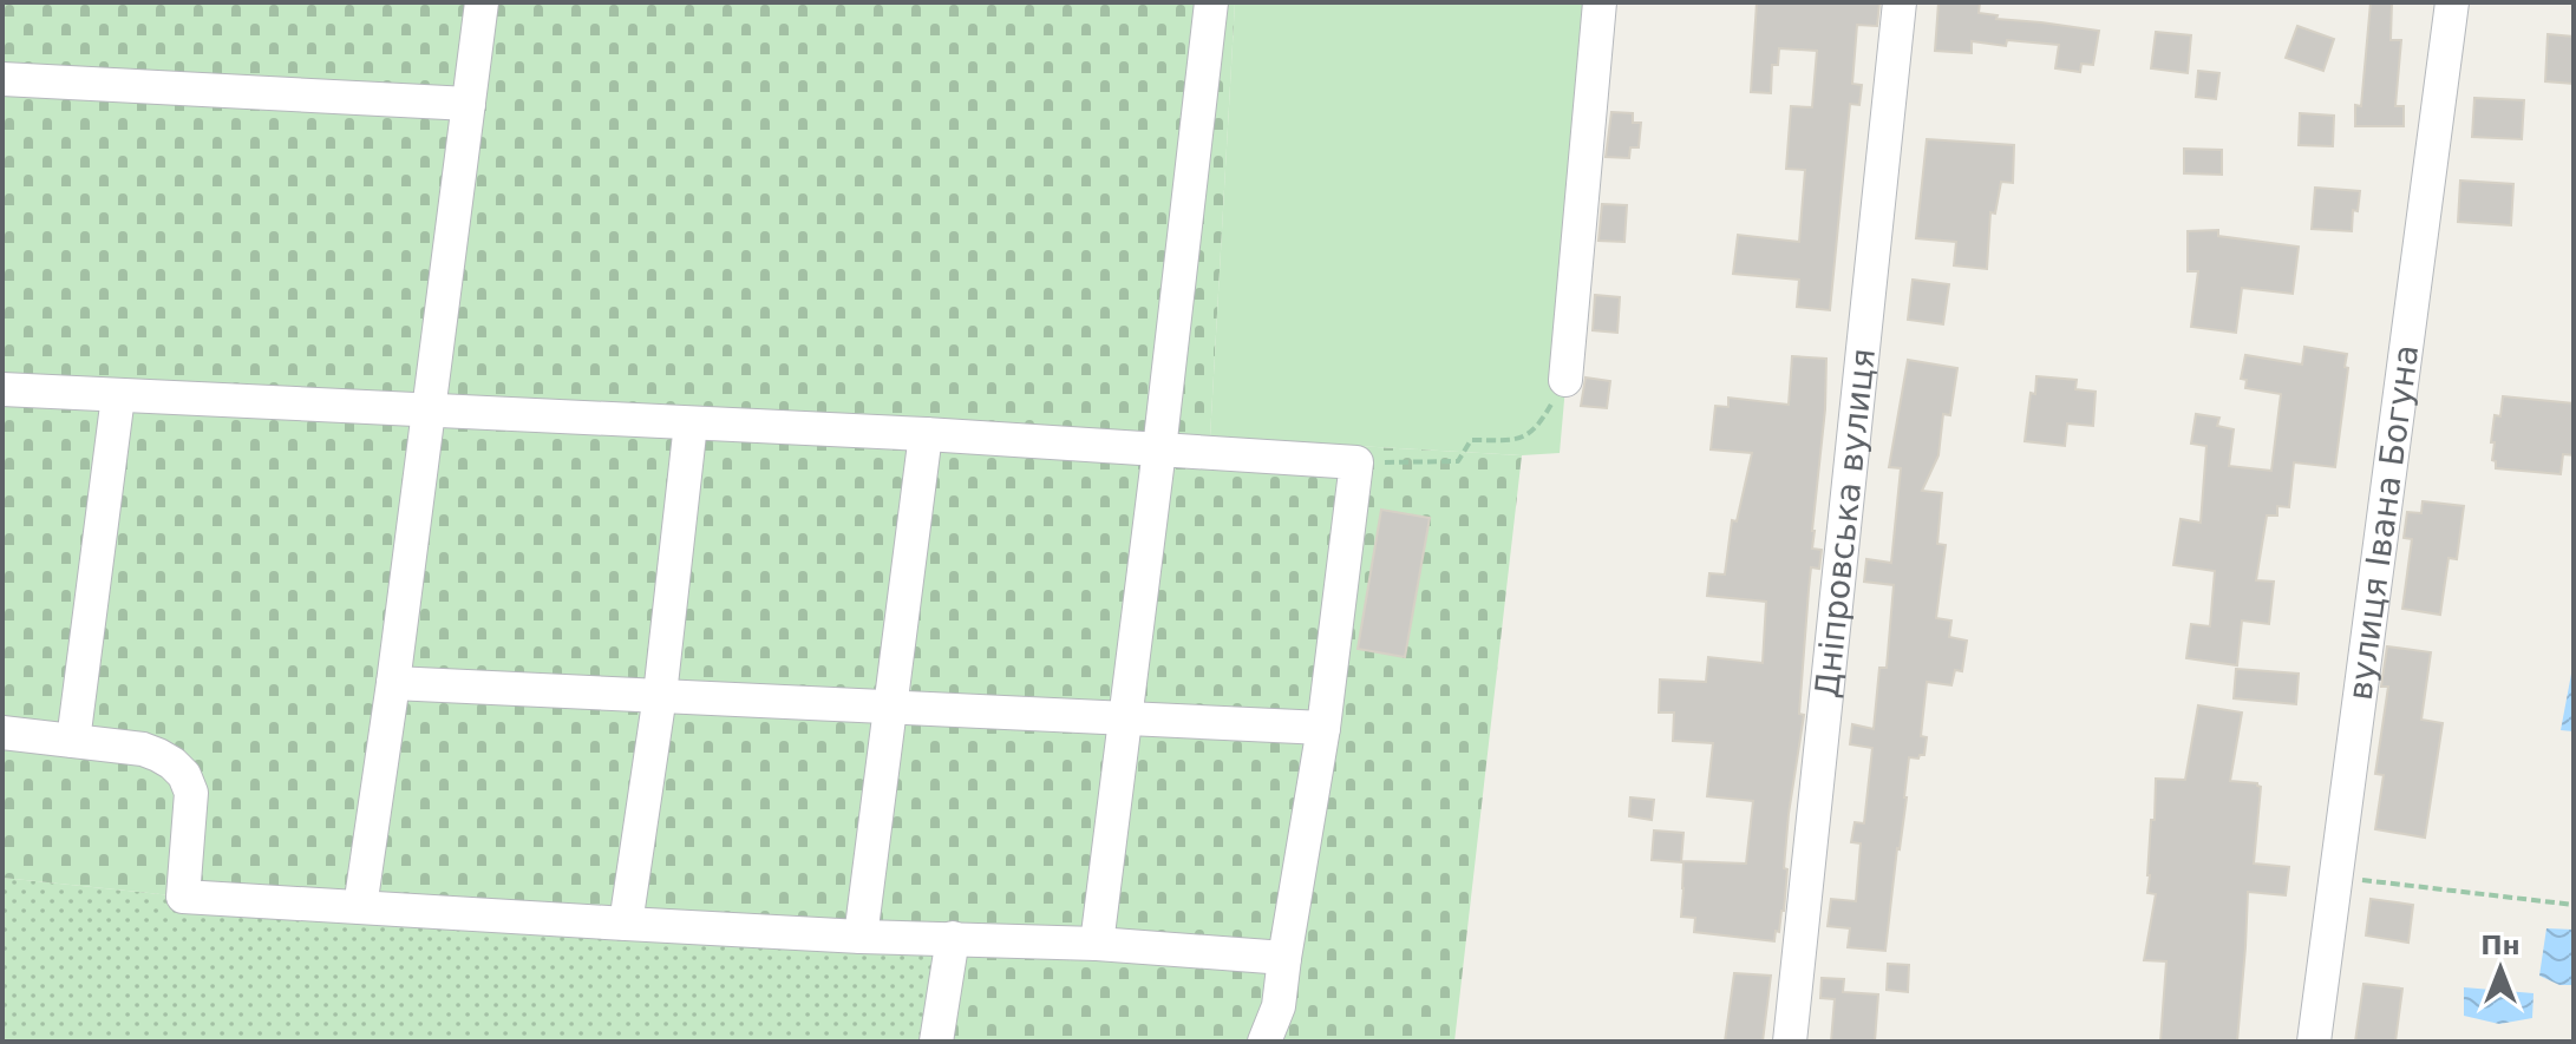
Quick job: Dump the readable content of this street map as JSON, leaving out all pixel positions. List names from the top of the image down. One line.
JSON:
{"streets":{"street":["Дніпровська вулиця","вулиця Івана Богуна"]},"north":"top"}
